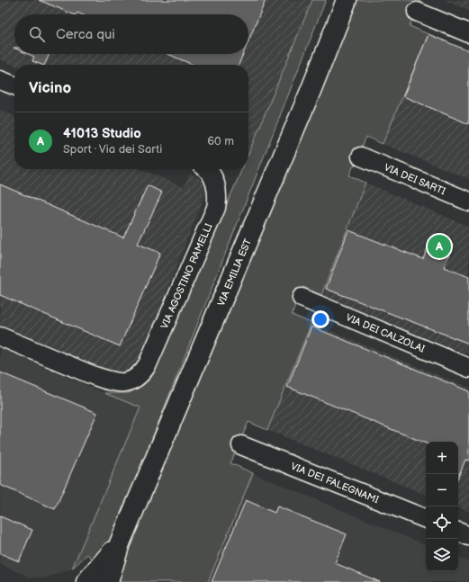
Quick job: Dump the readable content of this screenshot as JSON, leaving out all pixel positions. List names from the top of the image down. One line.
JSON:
{"streets":{"main road":["VIA EMILIA EST"],"street":["VIA DEI SARTI","VIA AGOSTINO RAMELLI","VIA DEI CALZOLAI","VIA DEI FALEGNAMI"]},"page":{"search":"Cerca qui","heading":"Vicino","list":[{"mark":"A","name":"41013 Studio","note":"Sport · Via dei Sarti","value":"60 m"}],"pins":"A","map_buttons":["+","−"]}}
